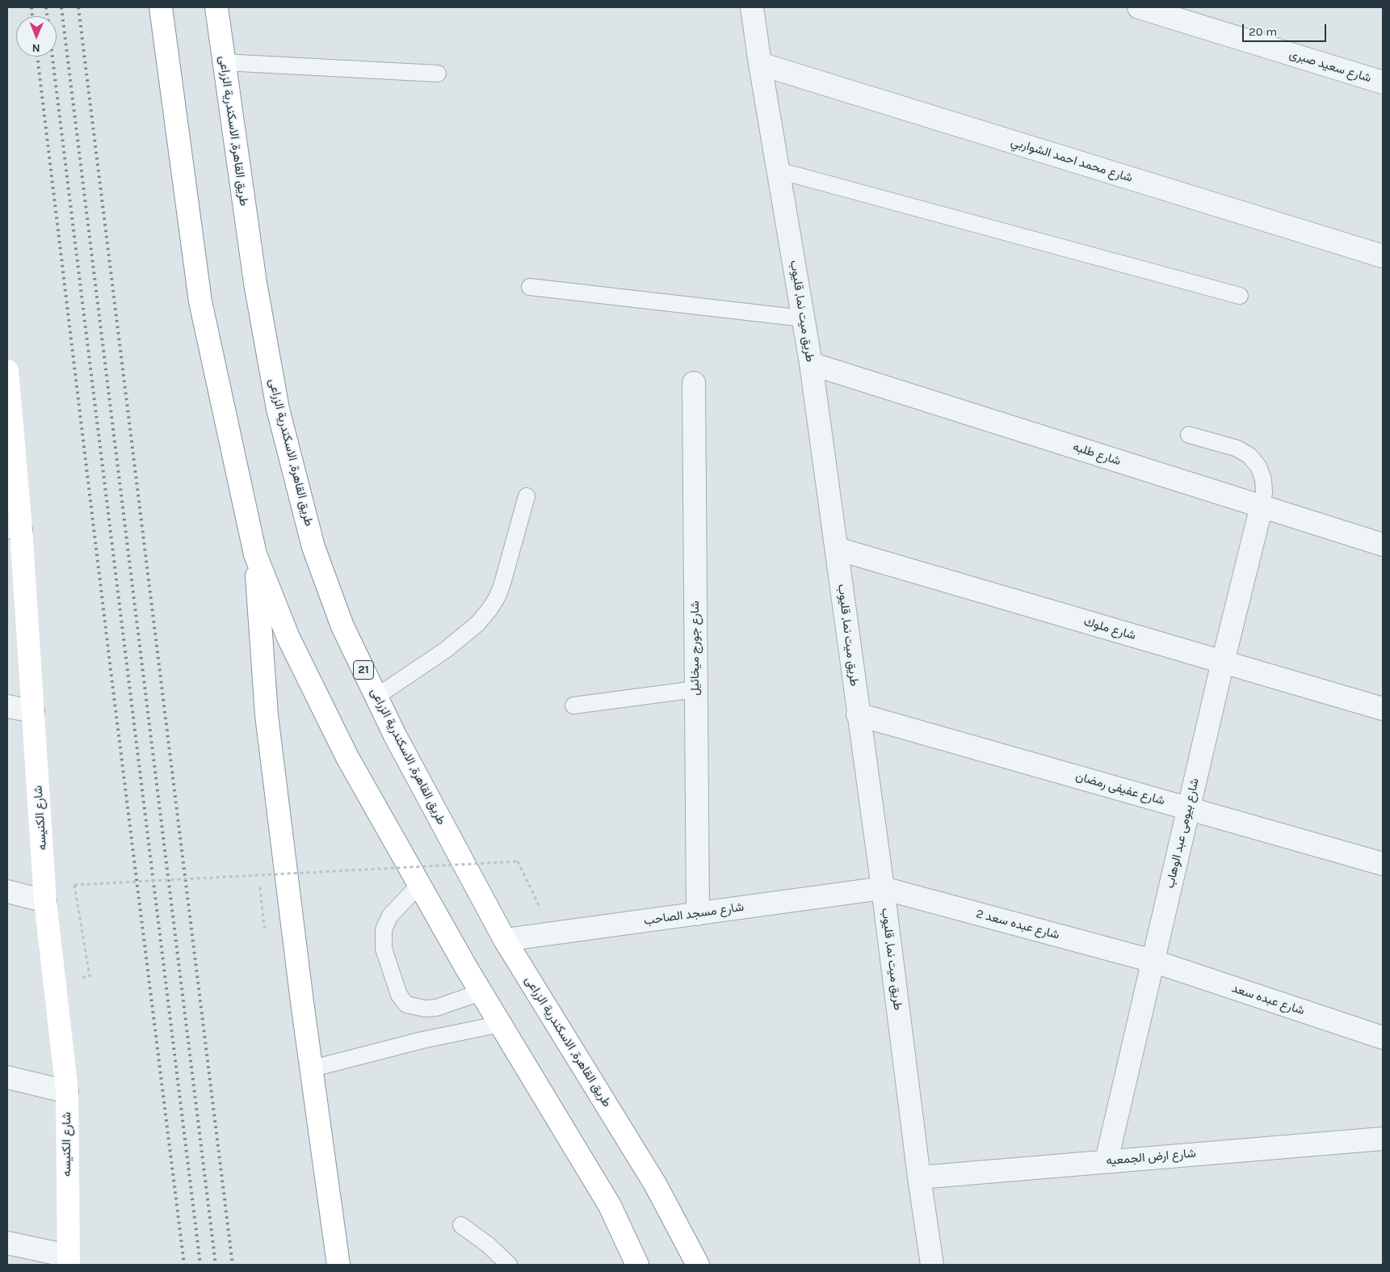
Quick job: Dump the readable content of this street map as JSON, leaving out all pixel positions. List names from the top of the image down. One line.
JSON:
{"streets":{"main road":["طريق القاهرة, الاسكندرية الزراعى","21","شارع الكنيسه"],"street":["شارع سعيد صبرى","شارع محمد احمد الشواربي","طريق ميت نما, قليوب","شارع طلبه","شارع ملوك","شارع جورج ميخائيل","شارع عفيفى رمضان","شارع بيومى عبد الوهاب","شارع مسجد الصاحب","شارع عبده سعد 2","شارع عبده سعد","شارع ارض الجمعيه"]},"crossings":[["طريق القاهرة, الاسكندرية الزراعى","شارع مسجد الصاحب"],["شارع محمد احمد الشواربي","طريق ميت نما, قليوب"],["طريق ميت نما, قليوب","شارع طلبه"],["طريق ميت نما, قليوب","شارع ملوك"],["طريق ميت نما, قليوب","شارع عفيفى رمضان"],["طريق ميت نما, قليوب","شارع مسجد الصاحب"],["طريق ميت نما, قليوب","شارع عبده سعد 2"],["طريق ميت نما, قليوب","شارع ارض الجمعيه"],["شارع طلبه","شارع بيومى عبد الوهاب"],["شارع ملوك","شارع بيومى عبد الوهاب"],["شارع جورج ميخائيل","شارع مسجد الصاحب"],["شارع عفيفى رمضان","شارع بيومى عبد الوهاب"],["شارع بيومى عبد الوهاب","شارع عبده سعد 2"],["شارع بيومى عبد الوهاب","شارع عبده سعد"],["شارع بيومى عبد الوهاب","شارع ارض الجمعيه"],["شارع مسجد الصاحب","شارع عبده سعد 2"],["شارع عبده سعد 2","شارع عبده سعد"]],"scale_bar":"20 m","north":"bottom"}
